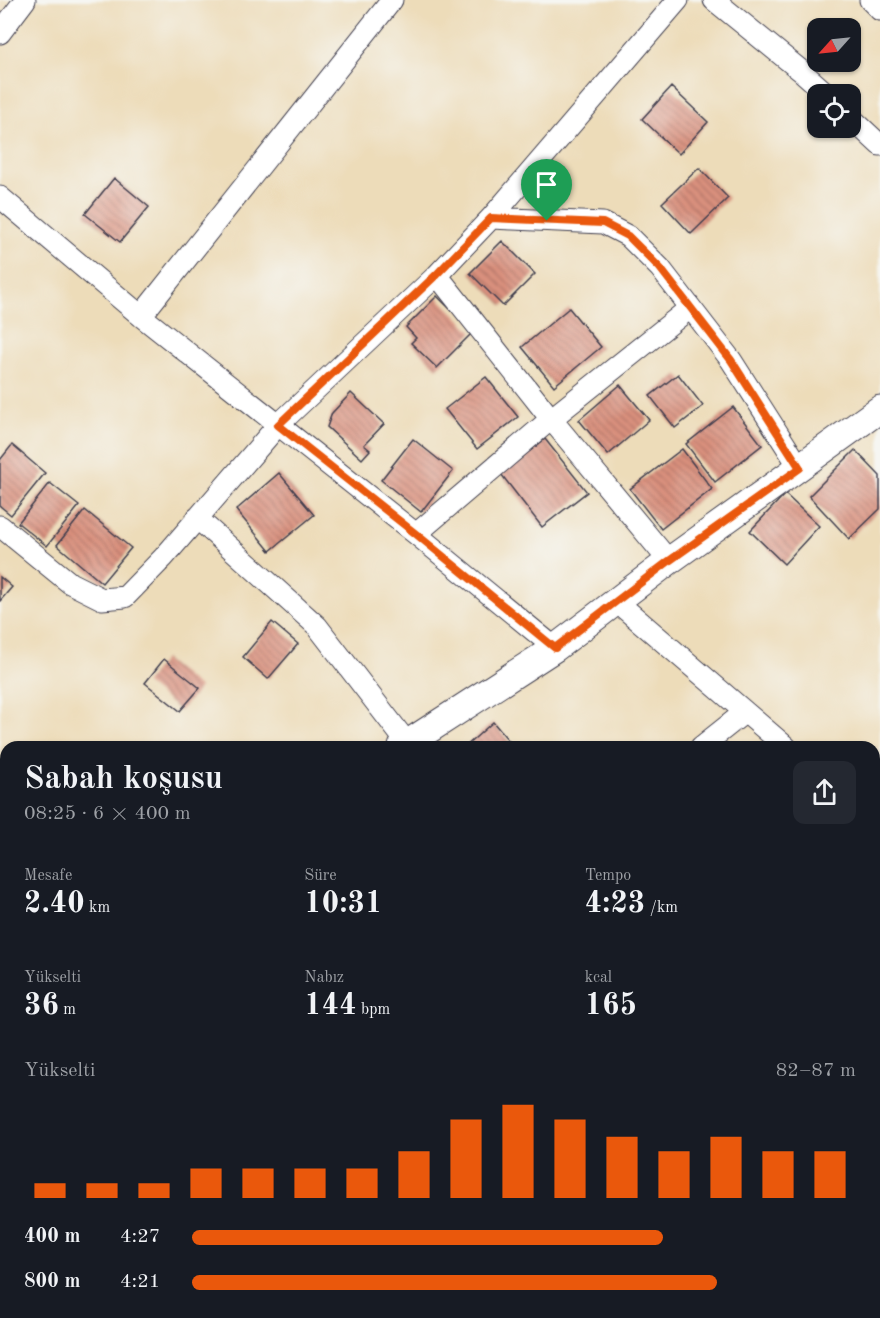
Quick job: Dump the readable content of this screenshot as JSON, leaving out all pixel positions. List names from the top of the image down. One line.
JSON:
{"north":"bottom left","page":{"heading":["Sabah koşusu","08:25 · 6 × 400 m"],"stats":[["Mesafe","2.40 km"],["Süre","10:31"],["Tempo","4:23 /km"],["Yükselti","36 m"],["Nabız","144 bpm"],["kcal","165"]],"chart":["Yükselti","82–87 m"],"list":[{"name":"400 m","note":"4:27"},{"name":"800 m","note":"4:21"}]}}
